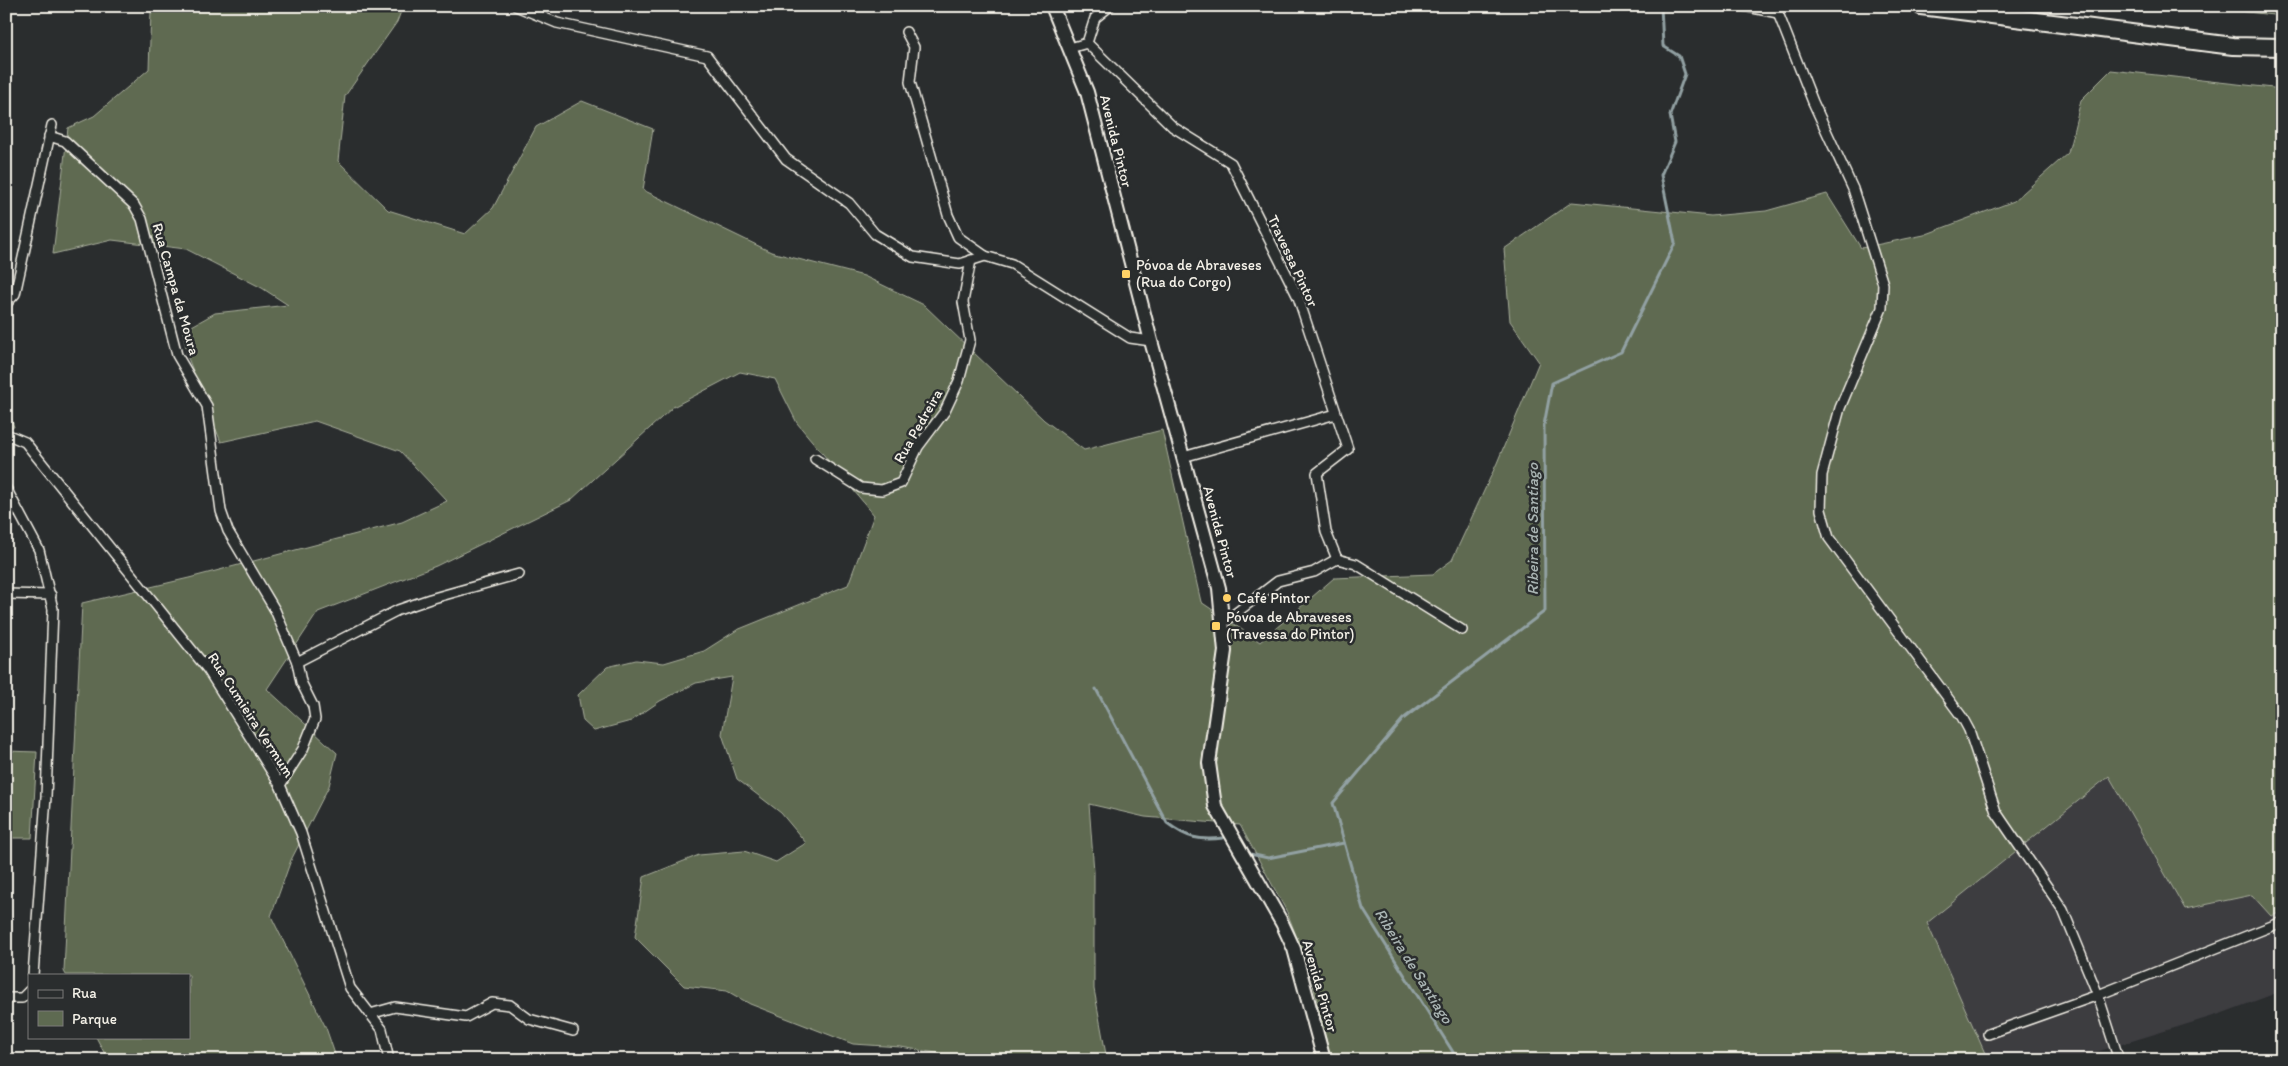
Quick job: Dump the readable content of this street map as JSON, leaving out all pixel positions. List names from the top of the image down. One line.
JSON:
{"streets":{"street":["Avenida Pintor","Travessa Pintor","Rua Campa da Moura","Rua Pedreira","Rua Cumieira Vermum"]},"crossings":[["Rua Campa da Moura","Rua Cumieira Vermum"]],"water":["Ribeira de Santiago"],"places":{"transit":["Póvoa de Abraveses (Rua do Corgo)","Póvoa de Abraveses (Travessa do Pintor)"],"other":["Café Pintor"]},"legend":["Rua","Parque"]}
